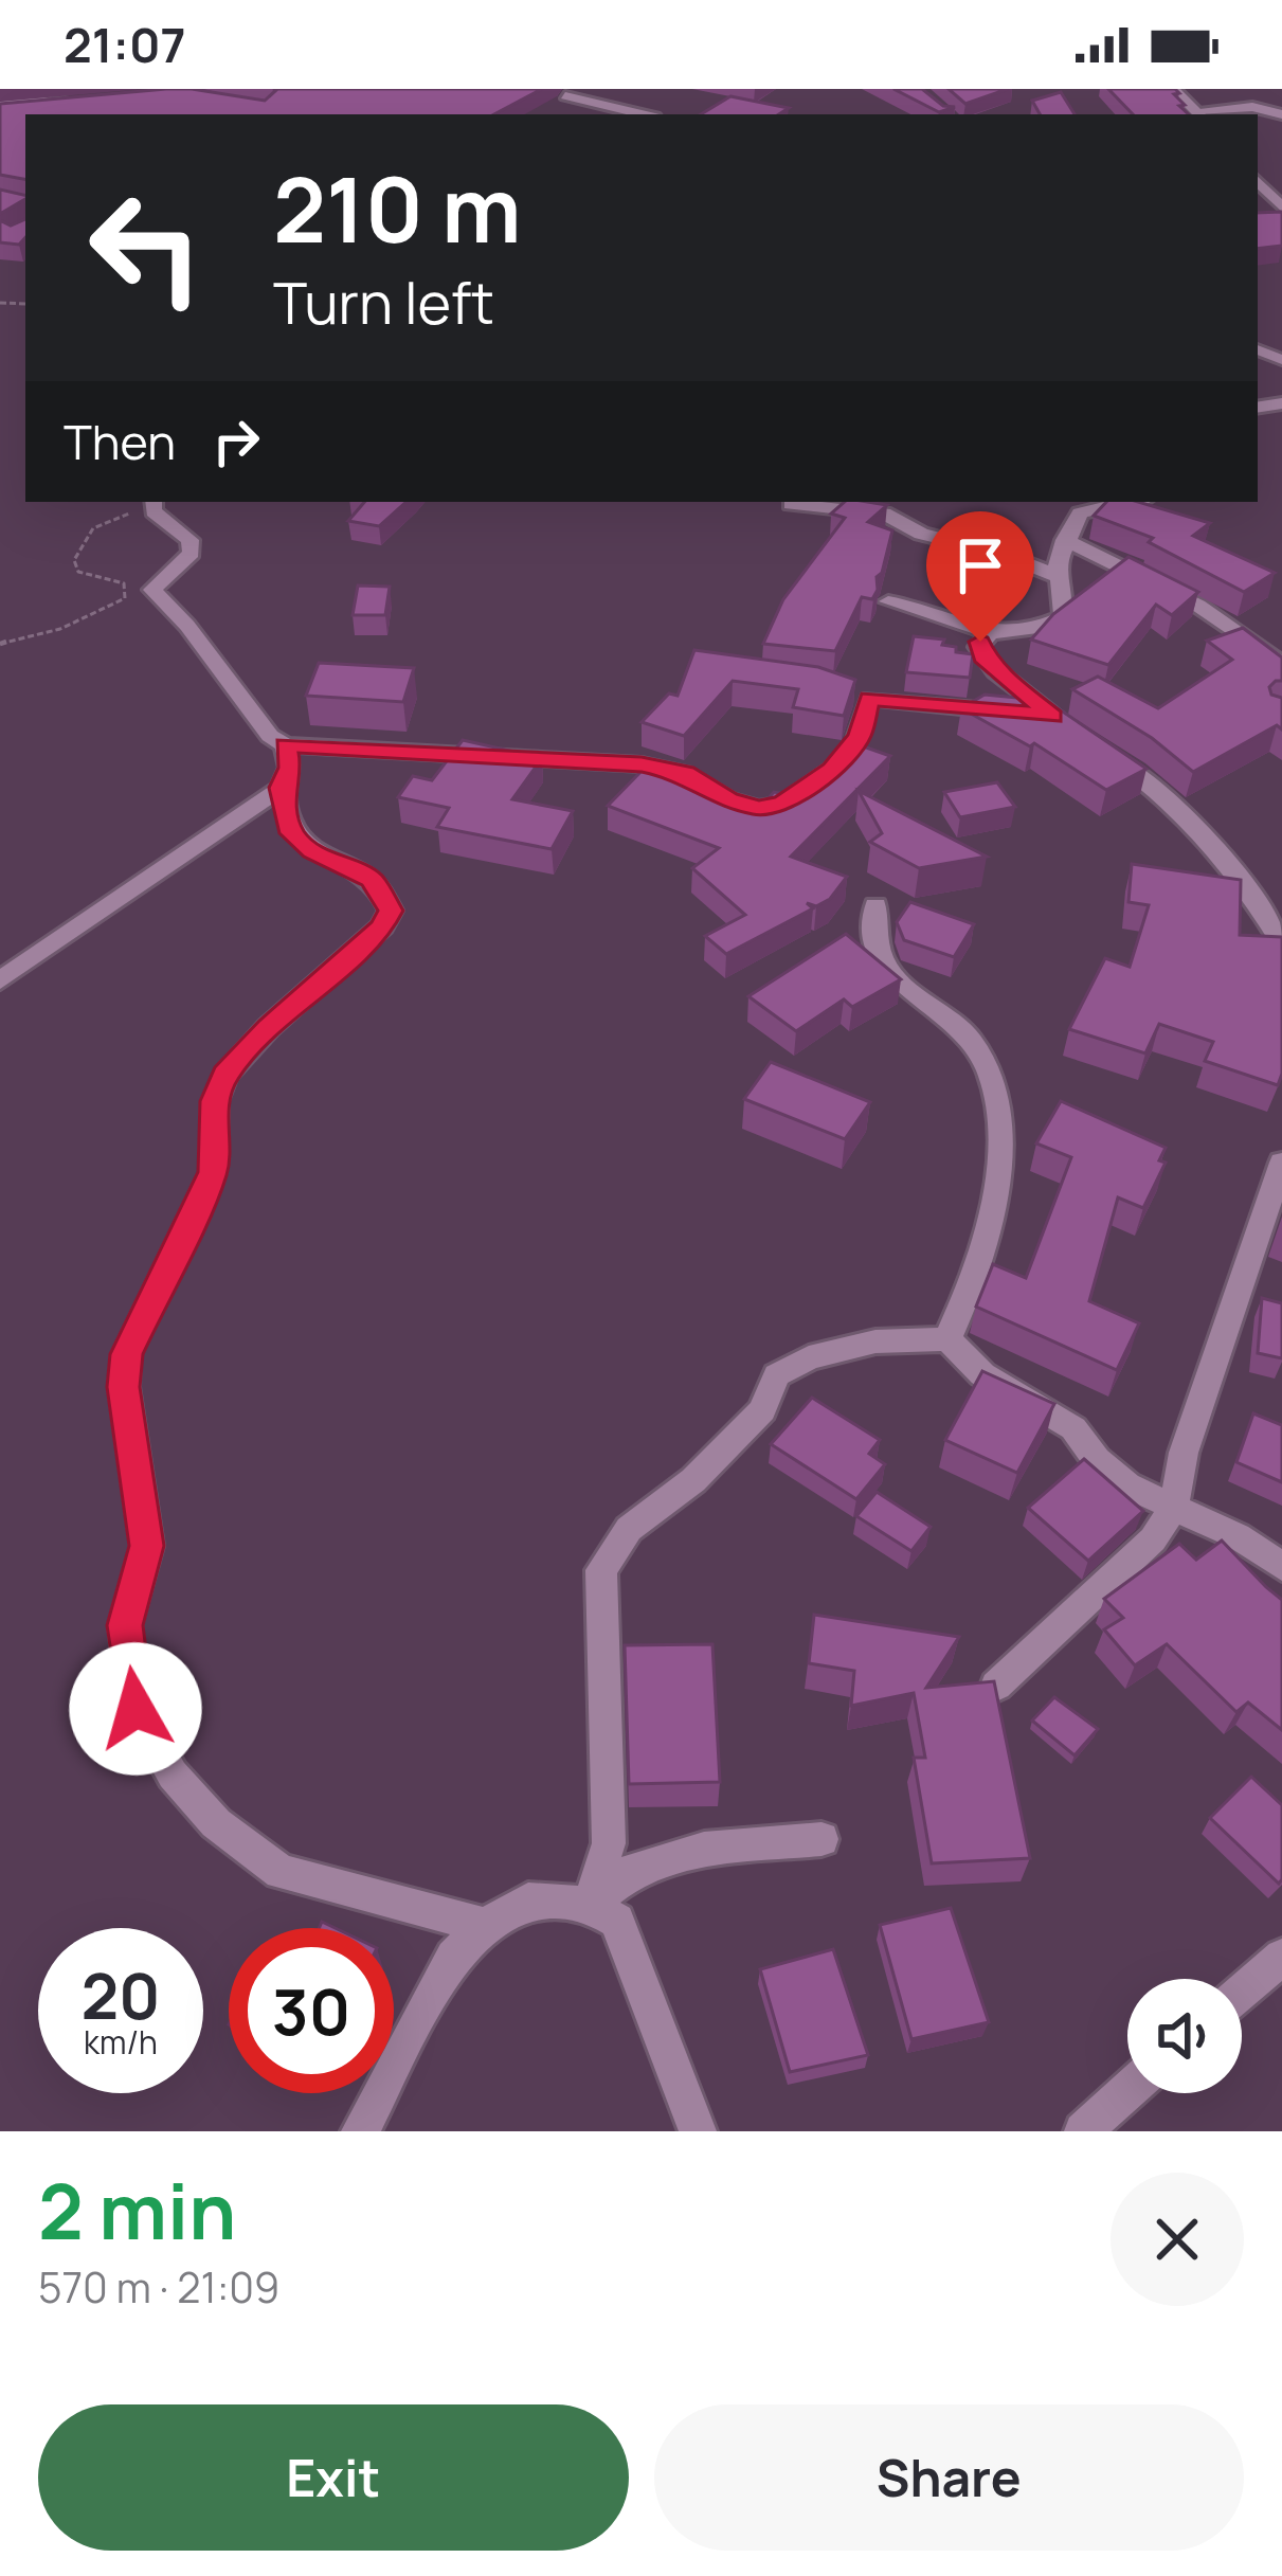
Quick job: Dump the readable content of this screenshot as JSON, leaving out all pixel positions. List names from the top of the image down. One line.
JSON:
{"page":{"status":"21:07","turn":["210 m","Turn left"],"then":"Then","speed":"20 km/h","limit":"30","heading":["2 min","570 m · 21:09"],"buttons":["Exit","Share"]}}
